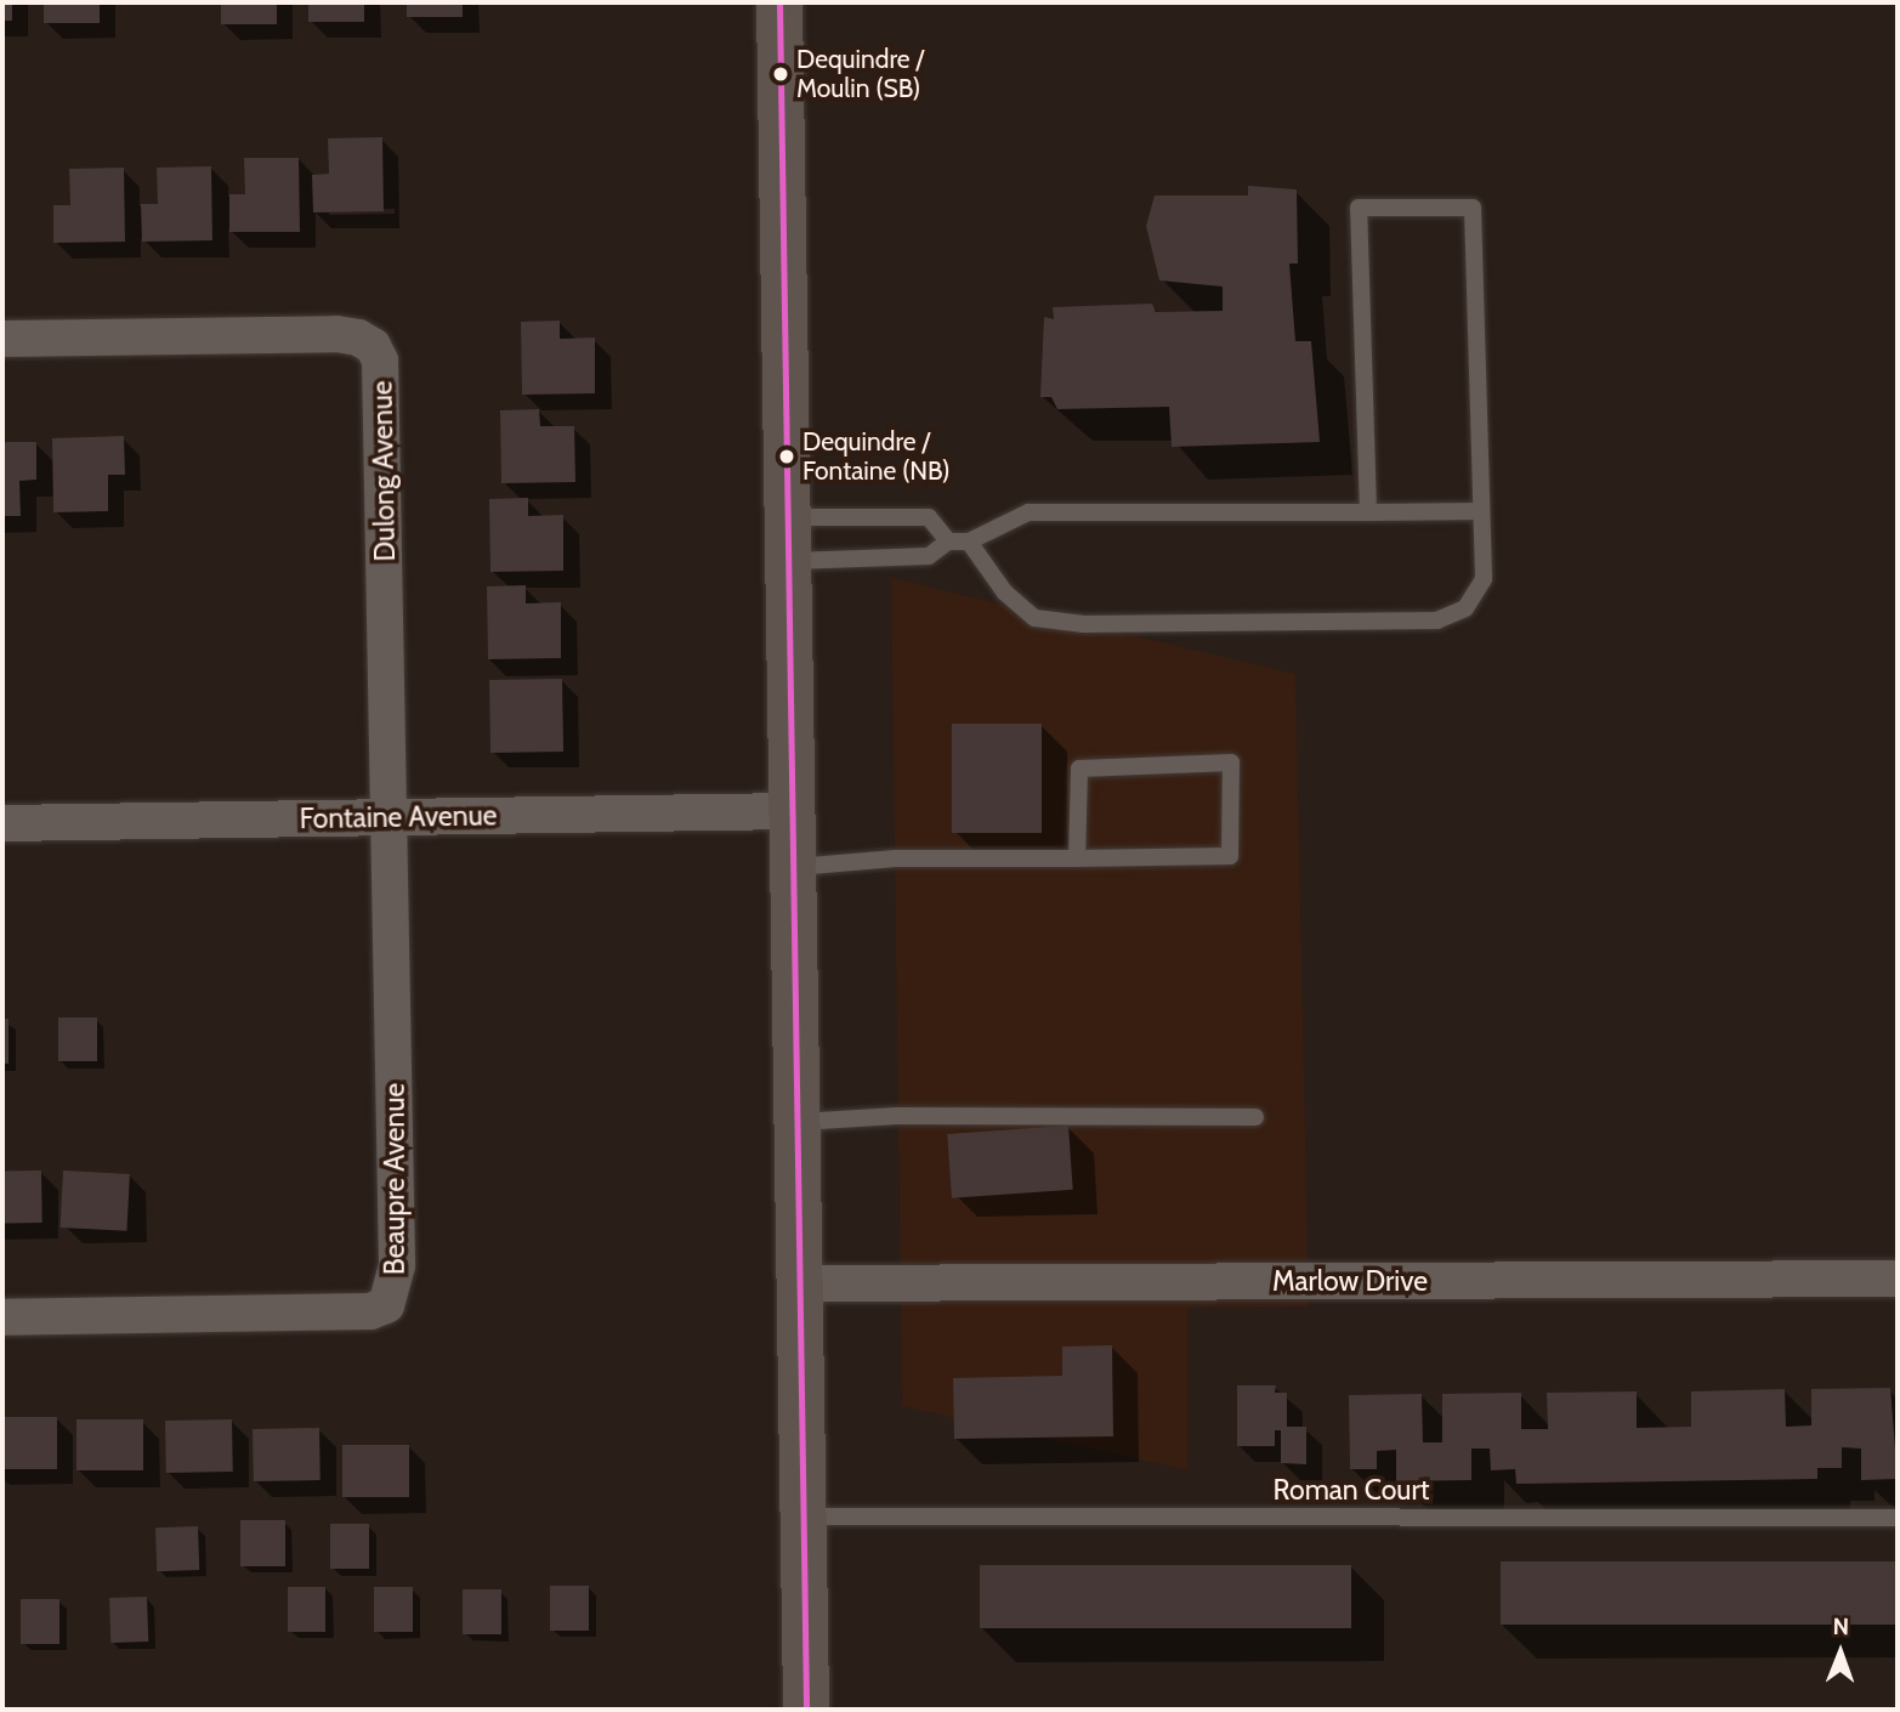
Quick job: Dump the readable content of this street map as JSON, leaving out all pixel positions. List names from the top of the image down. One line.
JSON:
{"streets":{"street":["Dulong Avenue","Fontaine Avenue","Beaupre Avenue","Marlow Drive"],"lane":["Roman Court"]},"crossings":[["Dulong Avenue","Fontaine Avenue"],["Dulong Avenue","Beaupre Avenue"],["Fontaine Avenue","Beaupre Avenue"]],"places":["Dequindre / Moulin (SB)","Dequindre / Fontaine (NB)"],"north":"top"}
